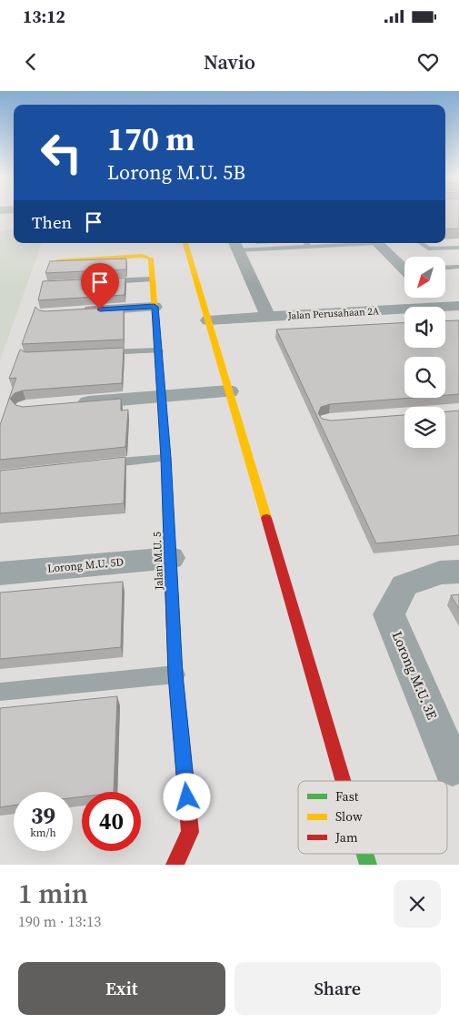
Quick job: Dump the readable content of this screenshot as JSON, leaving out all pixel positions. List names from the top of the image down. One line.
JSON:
{"streets":{"street":["Jalan Perusahaan 2A","Jalan M.U. 5","Lorong M.U. 5D","Lorong M.U. 3E"]},"crossings":[["Jalan M.U. 5","Lorong M.U. 5D"]],"legend":["Fast","Slow","Jam"],"north":"bottom left","page":{"status":"13:12","header":"Navio","turn":["170 m","Lorong M.U. 5B"],"then":"Then","speed":"39 km/h","limit":"40","heading":["1 min","190 m · 13:13"],"buttons":["Exit","Share"]}}
